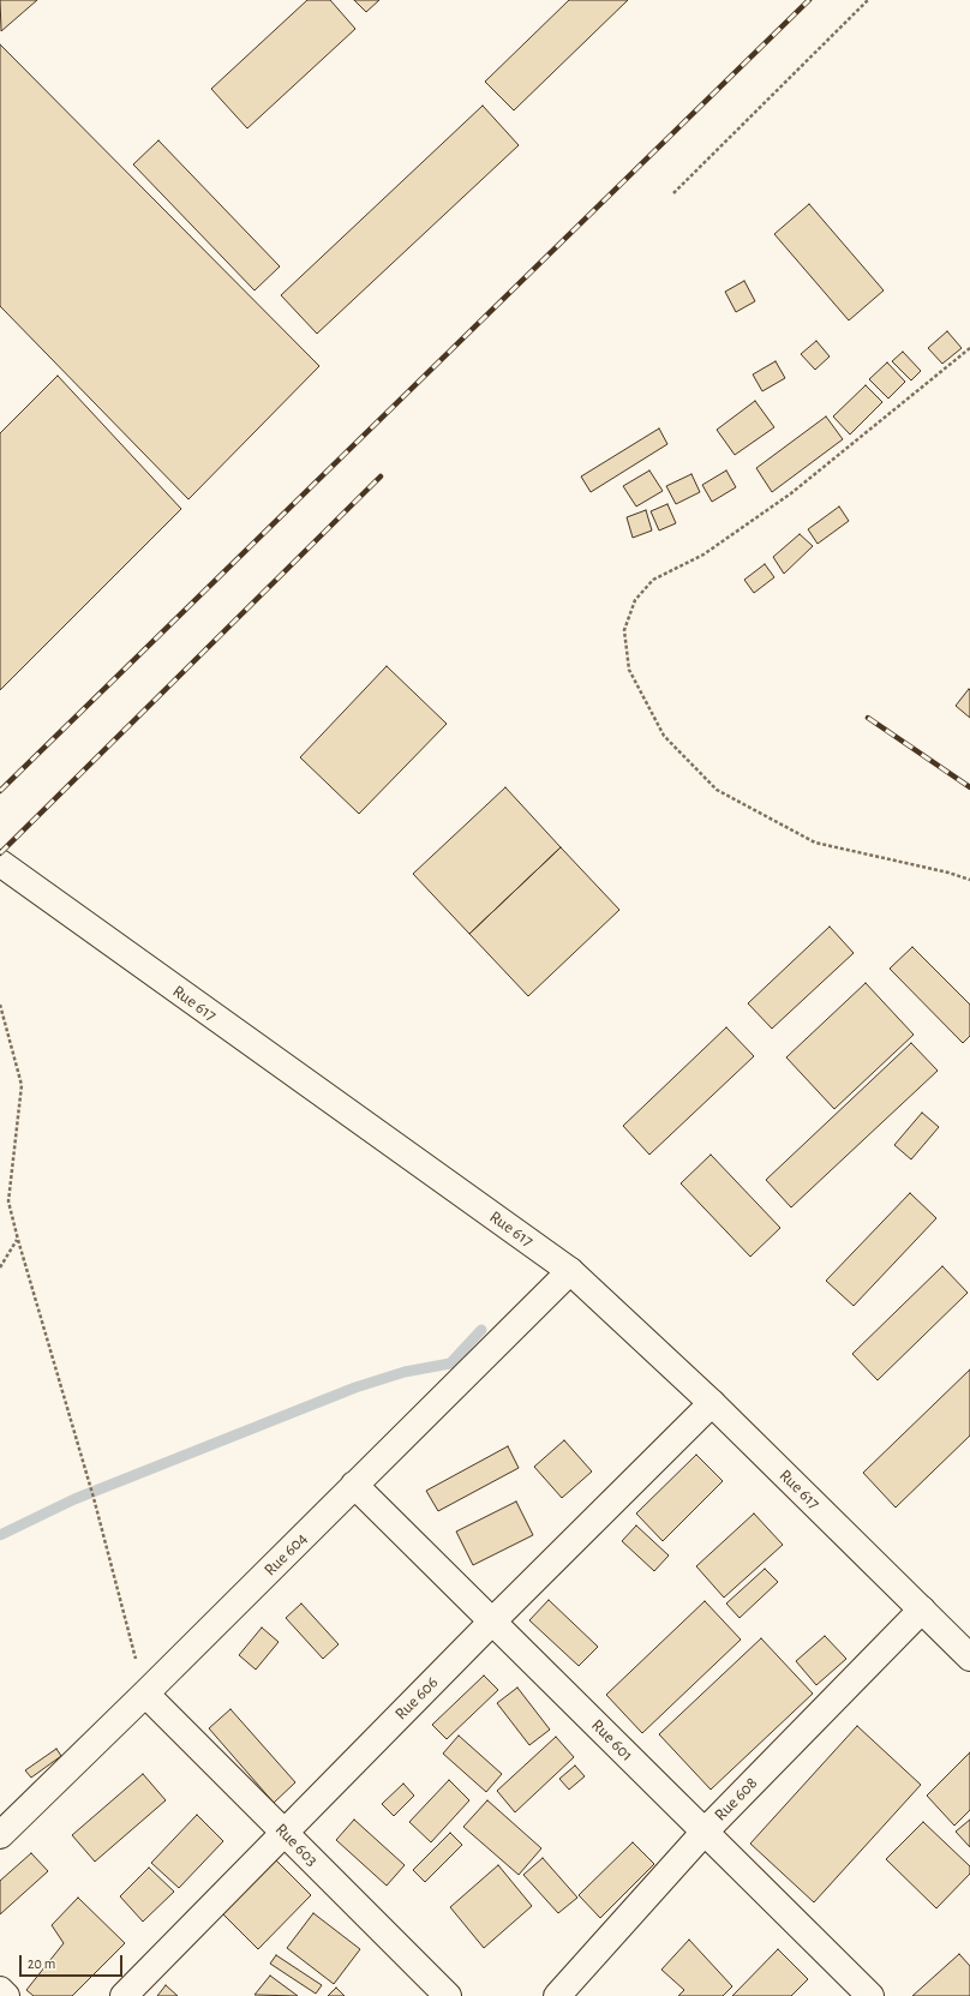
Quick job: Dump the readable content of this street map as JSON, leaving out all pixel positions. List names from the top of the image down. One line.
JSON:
{"streets":{"main road":["Rue 617","Rue 604","Rue 606","Rue 601","Rue 608","Rue 603"]},"crossings":[["Rue 617","Rue 604"],["Rue 617","Rue 606"],["Rue 617","Rue 608"],["Rue 604","Rue 601"],["Rue 604","Rue 603"],["Rue 606","Rue 601"],["Rue 606","Rue 603"],["Rue 601","Rue 608"]],"scale_bar":"20 m"}
